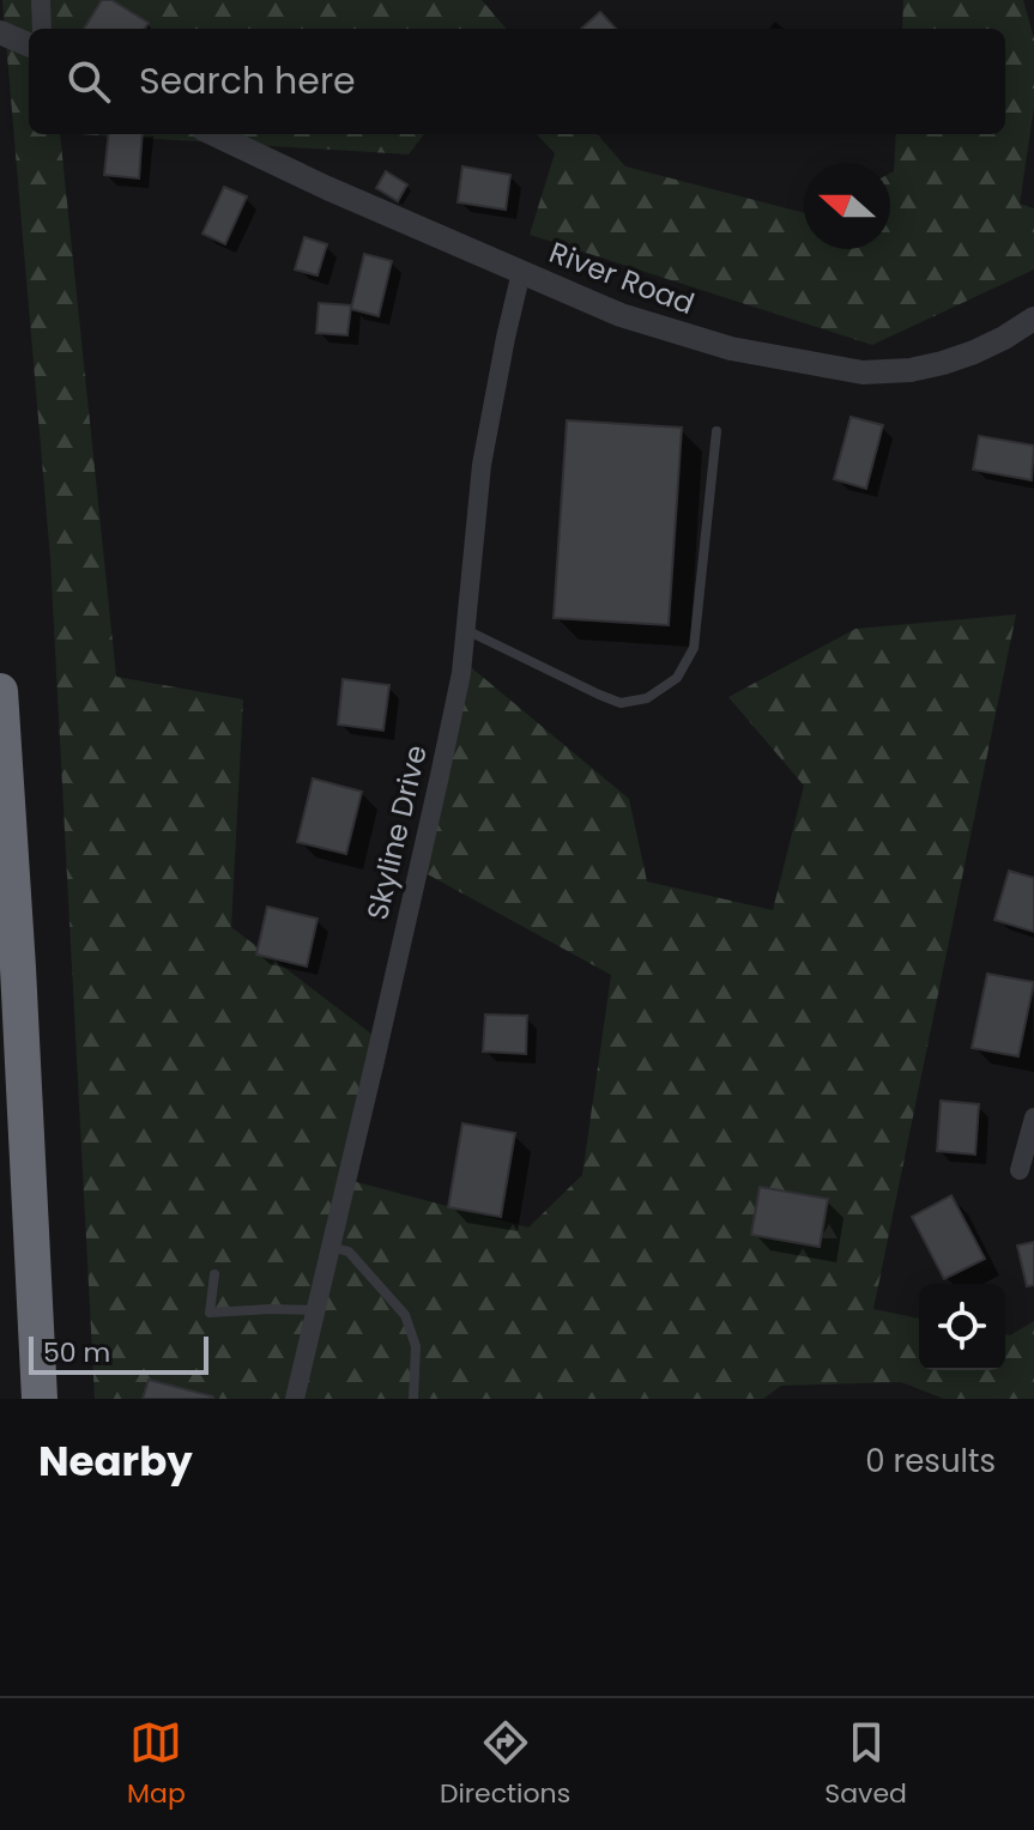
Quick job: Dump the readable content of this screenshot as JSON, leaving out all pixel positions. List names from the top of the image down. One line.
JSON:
{"streets":{"street":["River Road","Skyline Drive"]},"crossings":[["River Road","Skyline Drive"]],"scale_bar":"50 m","north":"left","page":{"search":"Search here","scale":"50 m","heading":["Nearby","0 results"],"nav":["Map","Directions","Saved"]}}
